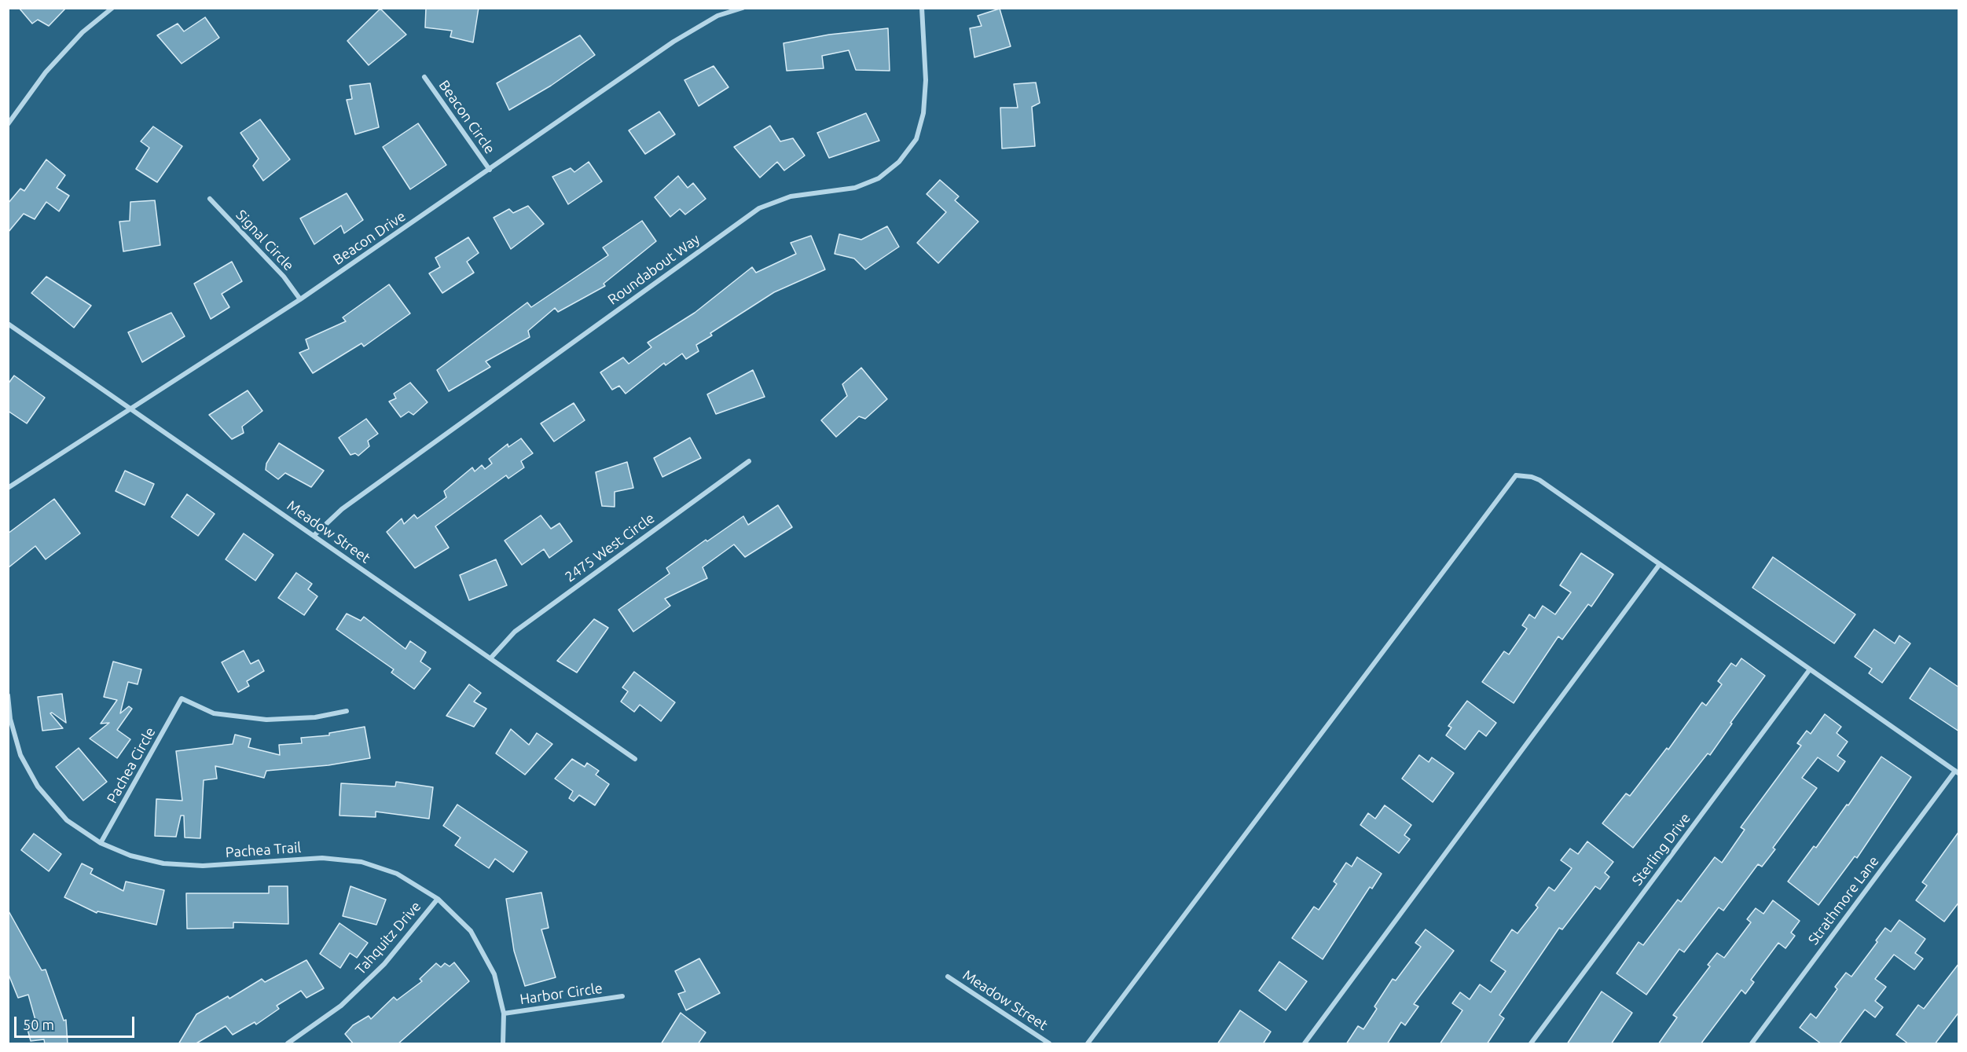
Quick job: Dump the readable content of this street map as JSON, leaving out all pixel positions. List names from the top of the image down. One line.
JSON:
{"streets":{"street":["Beacon Circle","Beacon Drive","Signal Circle","Roundabout Way","Meadow Street","2475 West Circle","Pachea Circle","Sterling Drive","Pachea Trail","Strathmore Lane","Tahquitz Drive","Harbor Circle"]},"crossings":[["Beacon Circle","Beacon Drive"],["Beacon Drive","Signal Circle"],["Beacon Drive","Meadow Street"],["Roundabout Way","Meadow Street"],["Meadow Street","2475 West Circle"],["Pachea Circle","Pachea Trail"],["Pachea Trail","Tahquitz Drive"],["Pachea Trail","Harbor Circle"]],"scale_bar":"50 m"}
